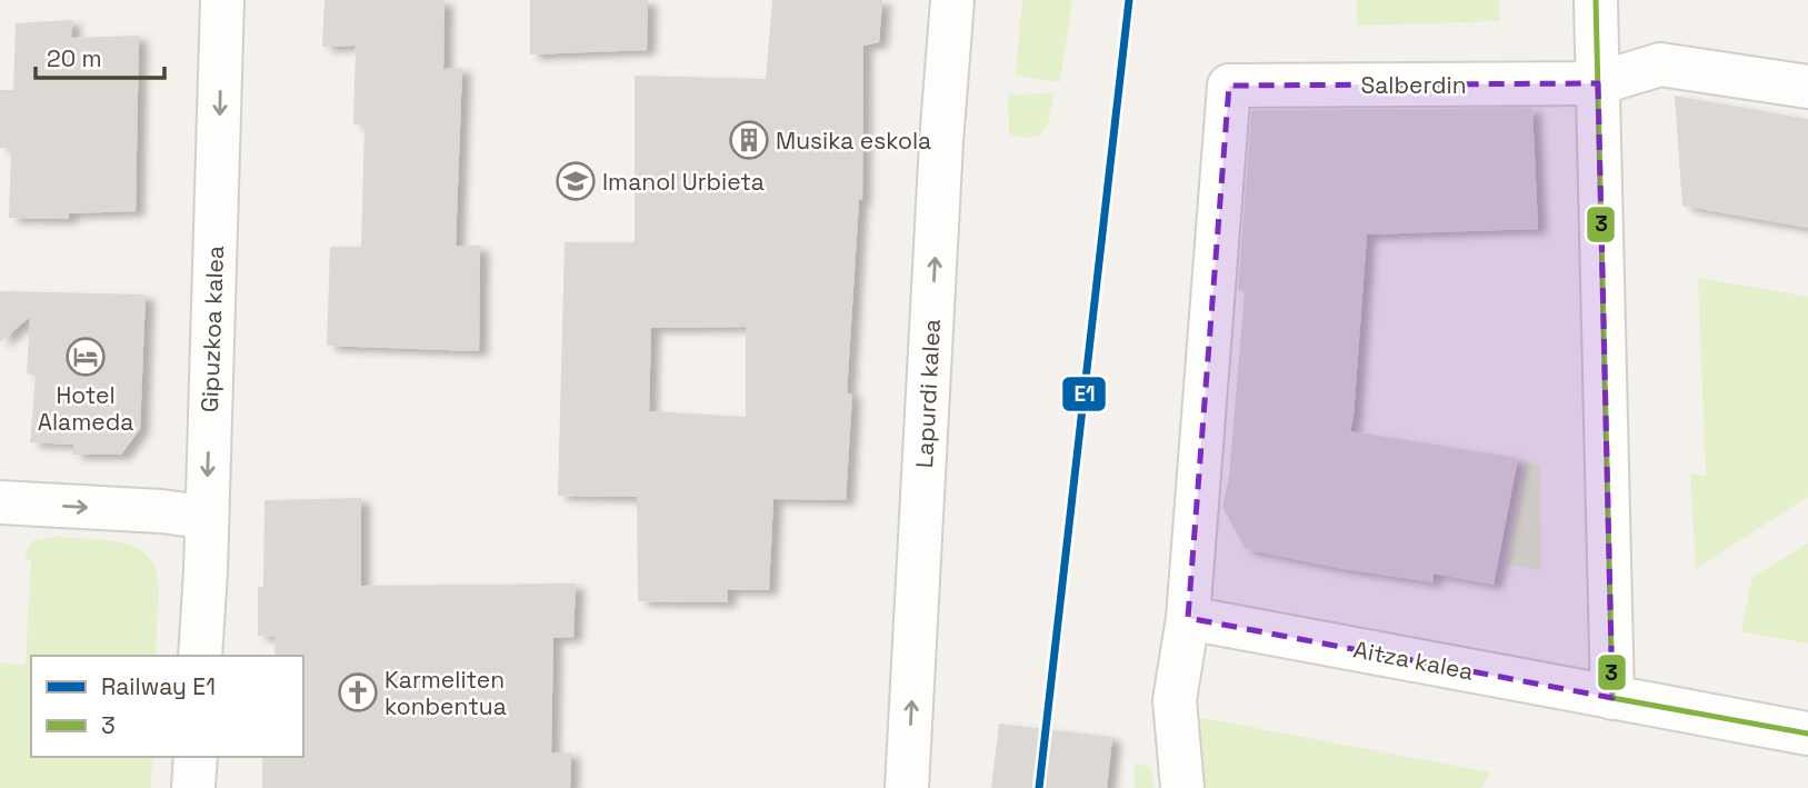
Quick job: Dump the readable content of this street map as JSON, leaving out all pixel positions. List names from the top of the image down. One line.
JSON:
{"streets":{"street":["Salberdin","Gipuzkoa kalea","Lapurdi kalea","Aitza kalea"]},"crossings":[["Salberdin","Aitza kalea"]],"one_way":["Gipuzkoa kalea","Lapurdi kalea"],"places":{"building":["Musika eskola"],"school or university":["Imanol Urbieta"],"hotel":["Hotel Alameda"],"church":["Karmeliten konbentua"]},"lines":["rail line E1","transit line 3"],"legend":["Railway E1","3"],"scale_bar":"20 m"}
